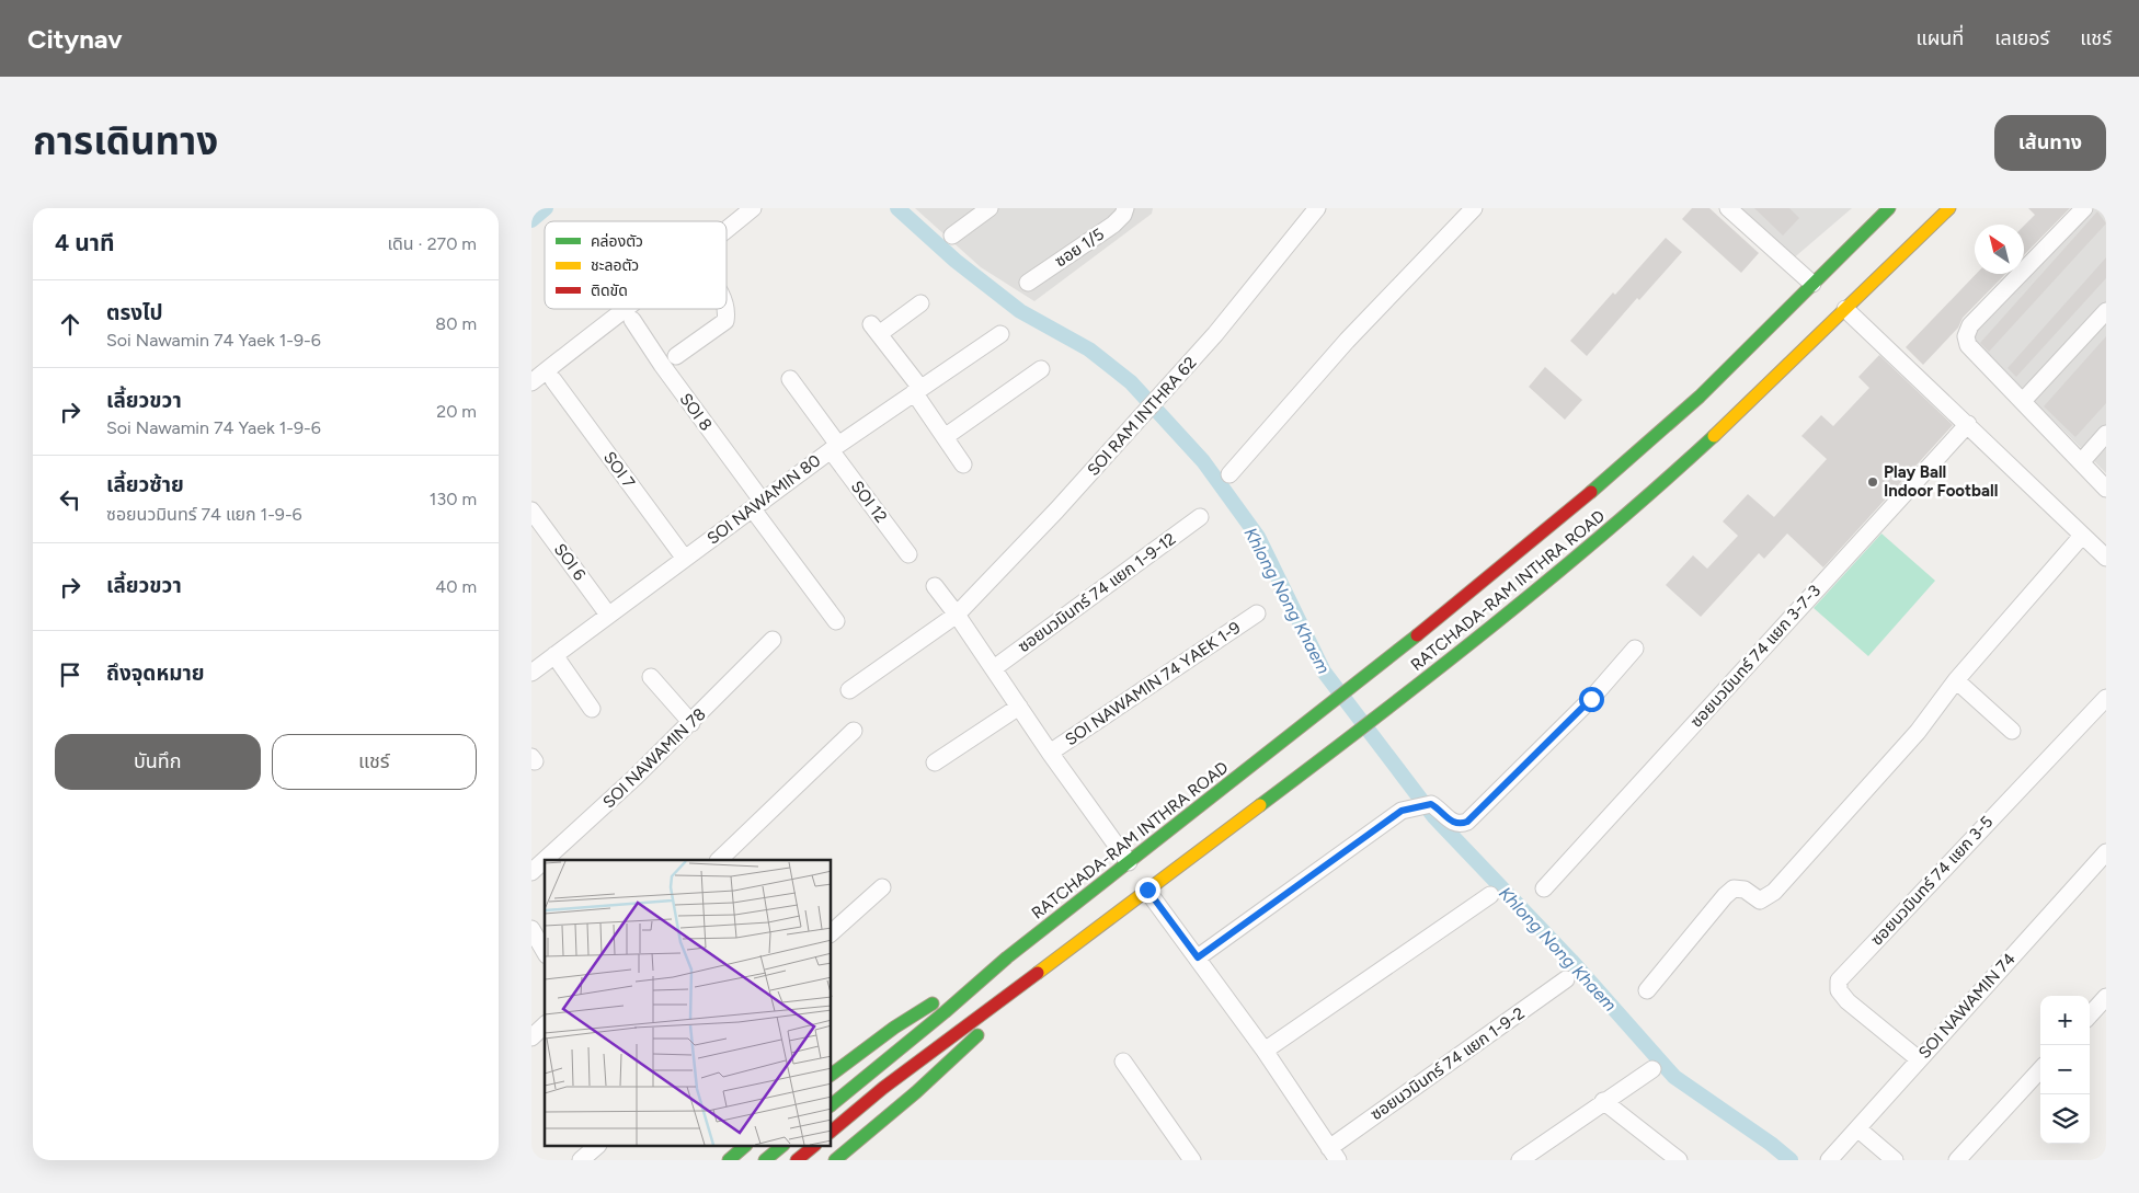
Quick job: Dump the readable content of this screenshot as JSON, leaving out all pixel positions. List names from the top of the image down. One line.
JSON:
{"streets":{"main road":["RATCHADA-RAM INTHRA ROAD"],"street":["ซอย 1/5","SOI 8","SOI RAM INTHRA 62","SOI 7","SOI NAWAMIN 80","SOI 12","SOI 6","ซอยนวมินทร์ 74 แยก 1-9-12","ซอยนวมินทร์ 74 แยก 3-7-3","SOI NAWAMIN 74 YAEK 1-9","SOI NAWAMIN 78","ซอยนวมินทร์ 74 แยก 3-5","SOI NAWAMIN 74","ซอยนวมินทร์ 74 แยก 1-9-2"]},"crossings":[["SOI 8","SOI NAWAMIN 80"],["SOI RAM INTHRA 62","SOI NAWAMIN 74 YAEK 1-9"],["SOI 7","SOI NAWAMIN 80"],["SOI NAWAMIN 80","SOI 12"],["SOI NAWAMIN 80","SOI 6"],["RATCHADA-RAM INTHRA ROAD","SOI NAWAMIN 74 YAEK 1-9"],["ซอยนวมินทร์ 74 แยก 1-9-12","SOI NAWAMIN 74 YAEK 1-9"],["ซอยนวมินทร์ 74 แยก 3-5","SOI NAWAMIN 74"]],"water":["Khlong Nong Khaem"],"places":["Play Ball Indoor Football"],"legend":["คล่องตัว","ชะลอตัว","ติดขัด"],"north":"top left","page":{"header":"Citynav","nav":["แผนที่","เลเยอร์","แชร์"],"title":"การเดินทาง","buttons":["เส้นทาง",["บันทึก","แชร์"]],"heading":["4 นาที","เดิน · 270 m"],"list":[["ตรงไป","Soi Nawamin 74 Yaek 1-9-6","80 m"],["เลี้ยวขวา","Soi Nawamin 74 Yaek 1-9-6","20 m"],["เลี้ยวซ้าย","ซอยนวมินทร์ 74 แยก 1-9-6","130 m"],["เลี้ยวขวา","40 m"],"ถึงจุดหมาย"],"map_buttons":["+","−"]}}
